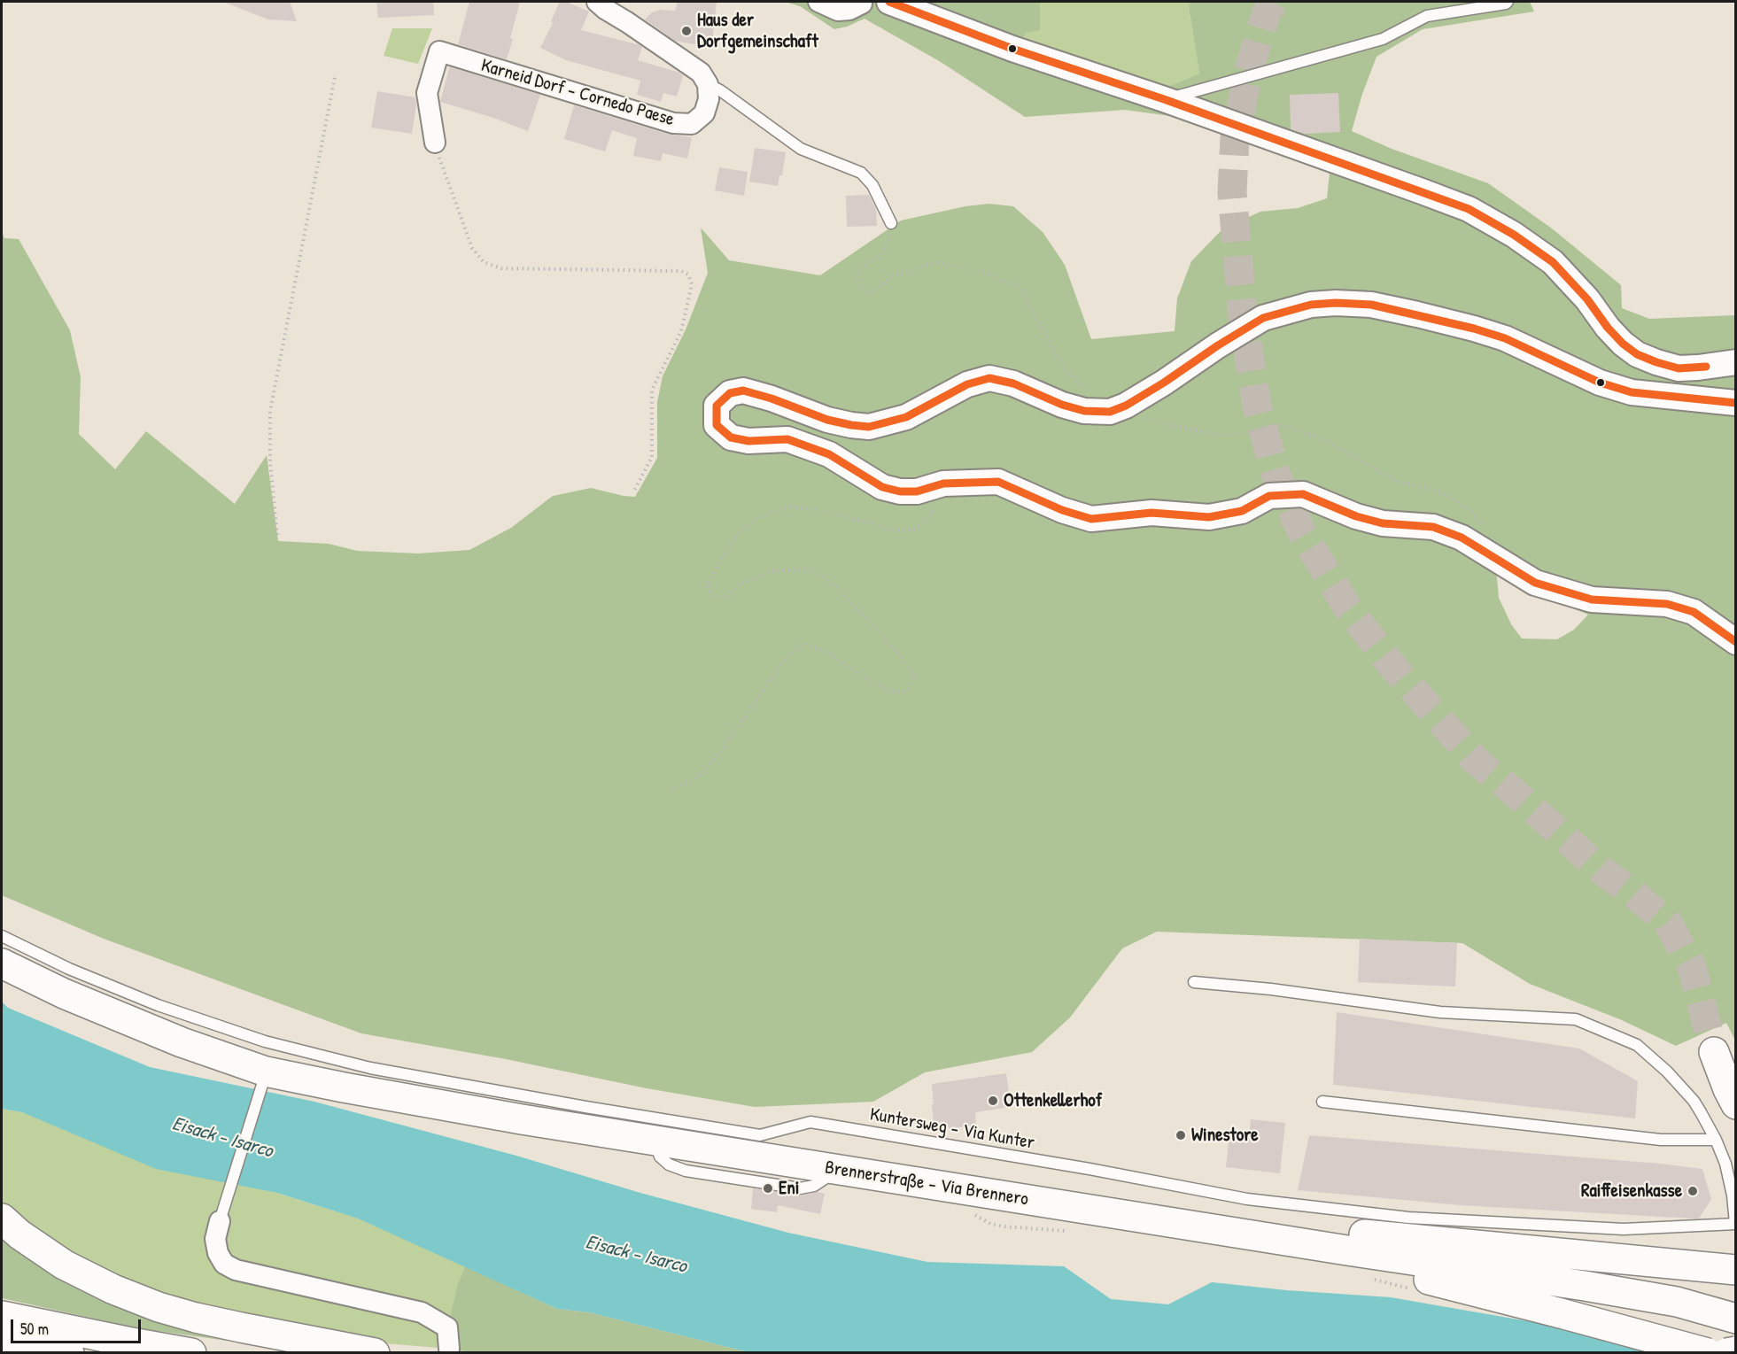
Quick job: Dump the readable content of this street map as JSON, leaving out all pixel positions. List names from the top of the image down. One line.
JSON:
{"streets":{"main road":["Brennerstraße - Via Brennero"],"street":["Karneid Dorf - Cornedo Paese"],"lane":["Kuntersweg - Via Kunter"]},"water":["Eisack - Isarco"],"places":["Haus der Dorfgemeinschaft","Ottenkellerhof","Winestore","Eni","Raiffeisenkasse"],"scale_bar":"50 m"}
